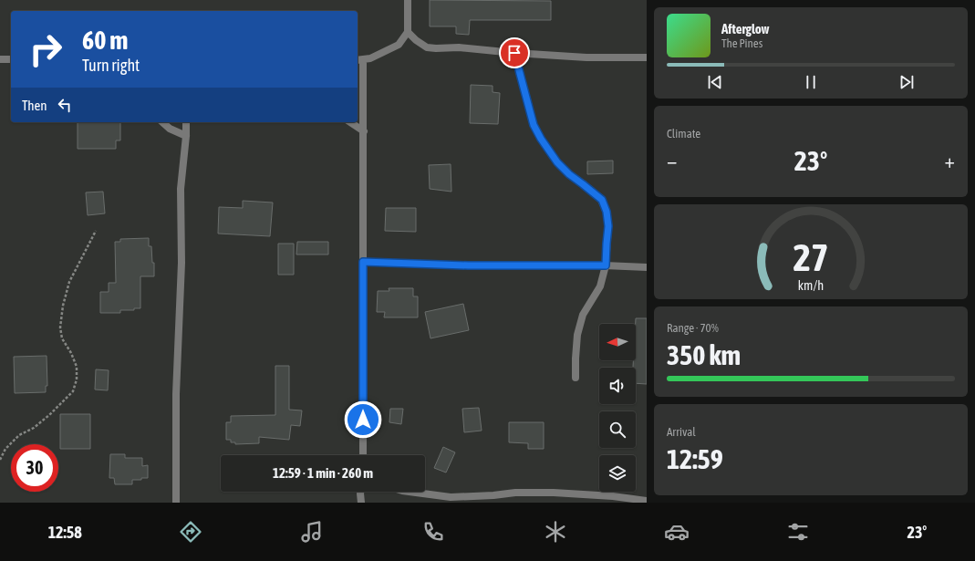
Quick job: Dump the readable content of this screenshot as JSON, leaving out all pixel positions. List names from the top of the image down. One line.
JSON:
{"north":"left","page":{"turn":["60 m","Turn right"],"song":["Afterglow","The Pines"],"then":"Then","tile":["Climate",["Range · 70%","350 km"],["Arrival","12:59"]],"heat":["−","23°","+"],"limit":"30","trip":"12:59 · 1 min · 260 m","tabs":["12:58","23°"],"gauge":["27","km/h"]}}
